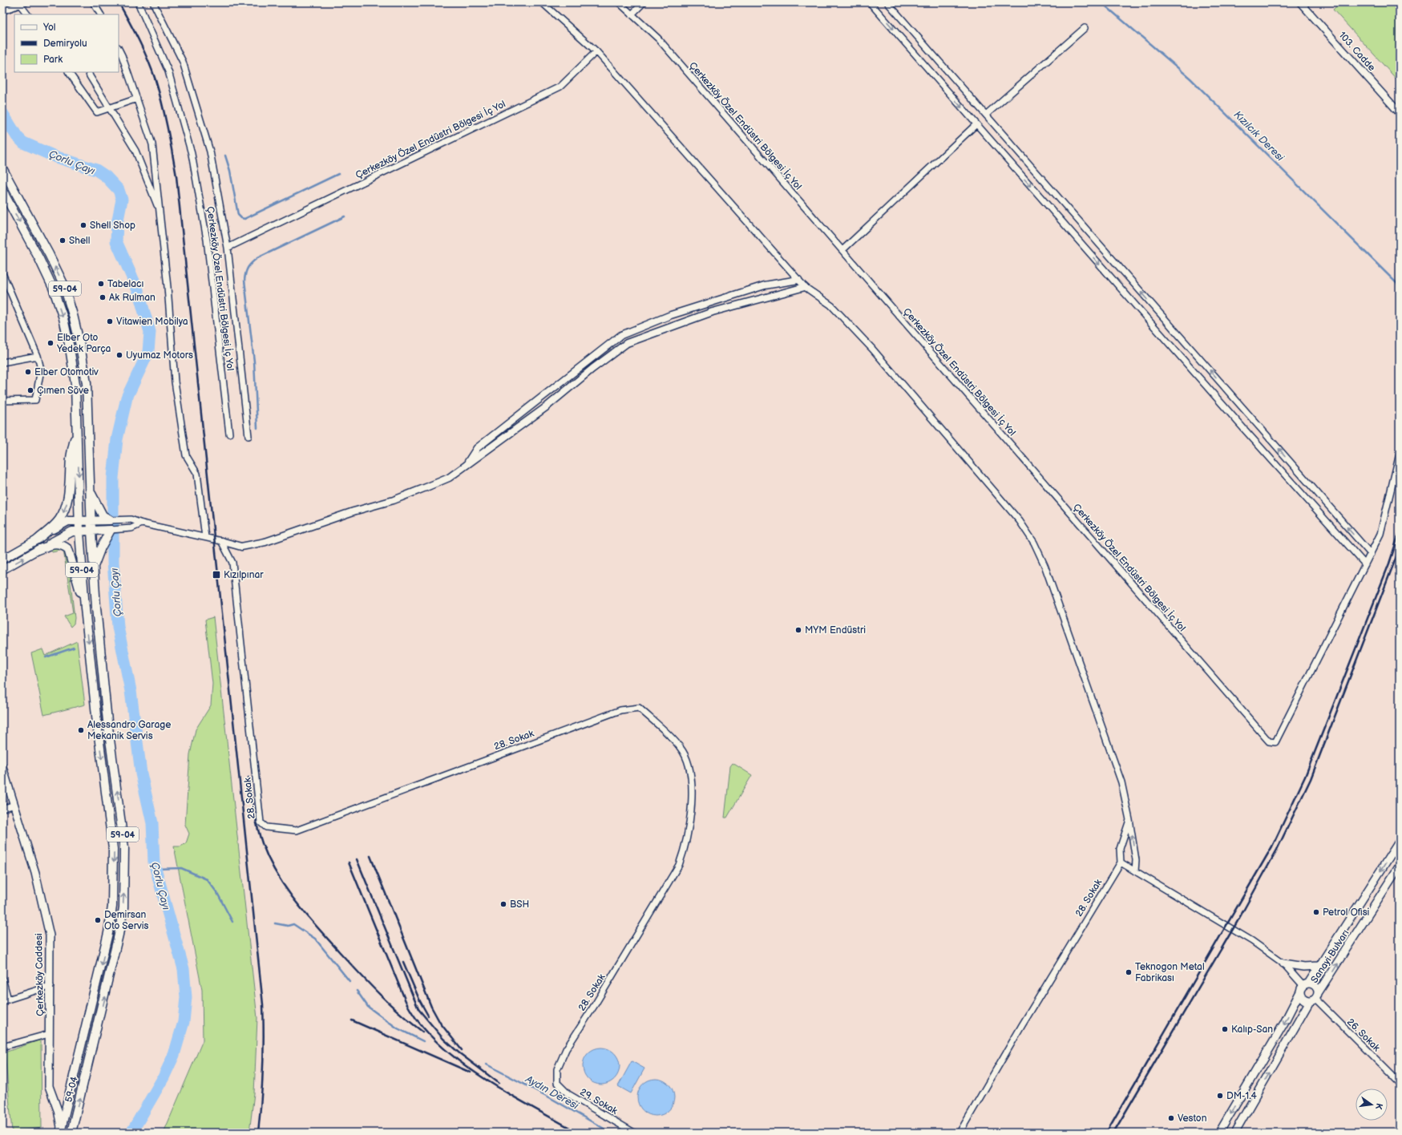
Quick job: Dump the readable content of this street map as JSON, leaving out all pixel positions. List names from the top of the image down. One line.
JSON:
{"streets":{"main road":["59-04","Sanayi Bulvarı","Çerkezköy Caddesi"],"street":["103. Cadde","Çerkezköy Özel Endüstri Bölgesi İç Yol","28. Sokak","26. Sokak","29. Sokak"]},"crossings":[["59-04","Çerkezköy Caddesi"],["28. Sokak","29. Sokak"],["Sanayi Bulvarı","26. Sokak"]],"water":["Kızılcık Deresi","Çorlu Çayı","Aydın Deresi"],"places":{"other":["Shell Shop","Shell","Tabelacı","Ak Rulman","Vitawien Mobilya","Elber Oto Yedek Parça","Uyumaz Motors","Elber Otomotiv","Çımen Söve","MYM Endüstri","Alessandro Garage Mekanik Servis","BSH","Petrol Ofisi","Demirsan Oto Servis","Teknogon Metal Fabrikası","Kalıp-San","DM-1.4","Veston"],"transit":["Kızılpınar"]},"legend":["Yol","Demiryolu","Park"],"north":"right"}
